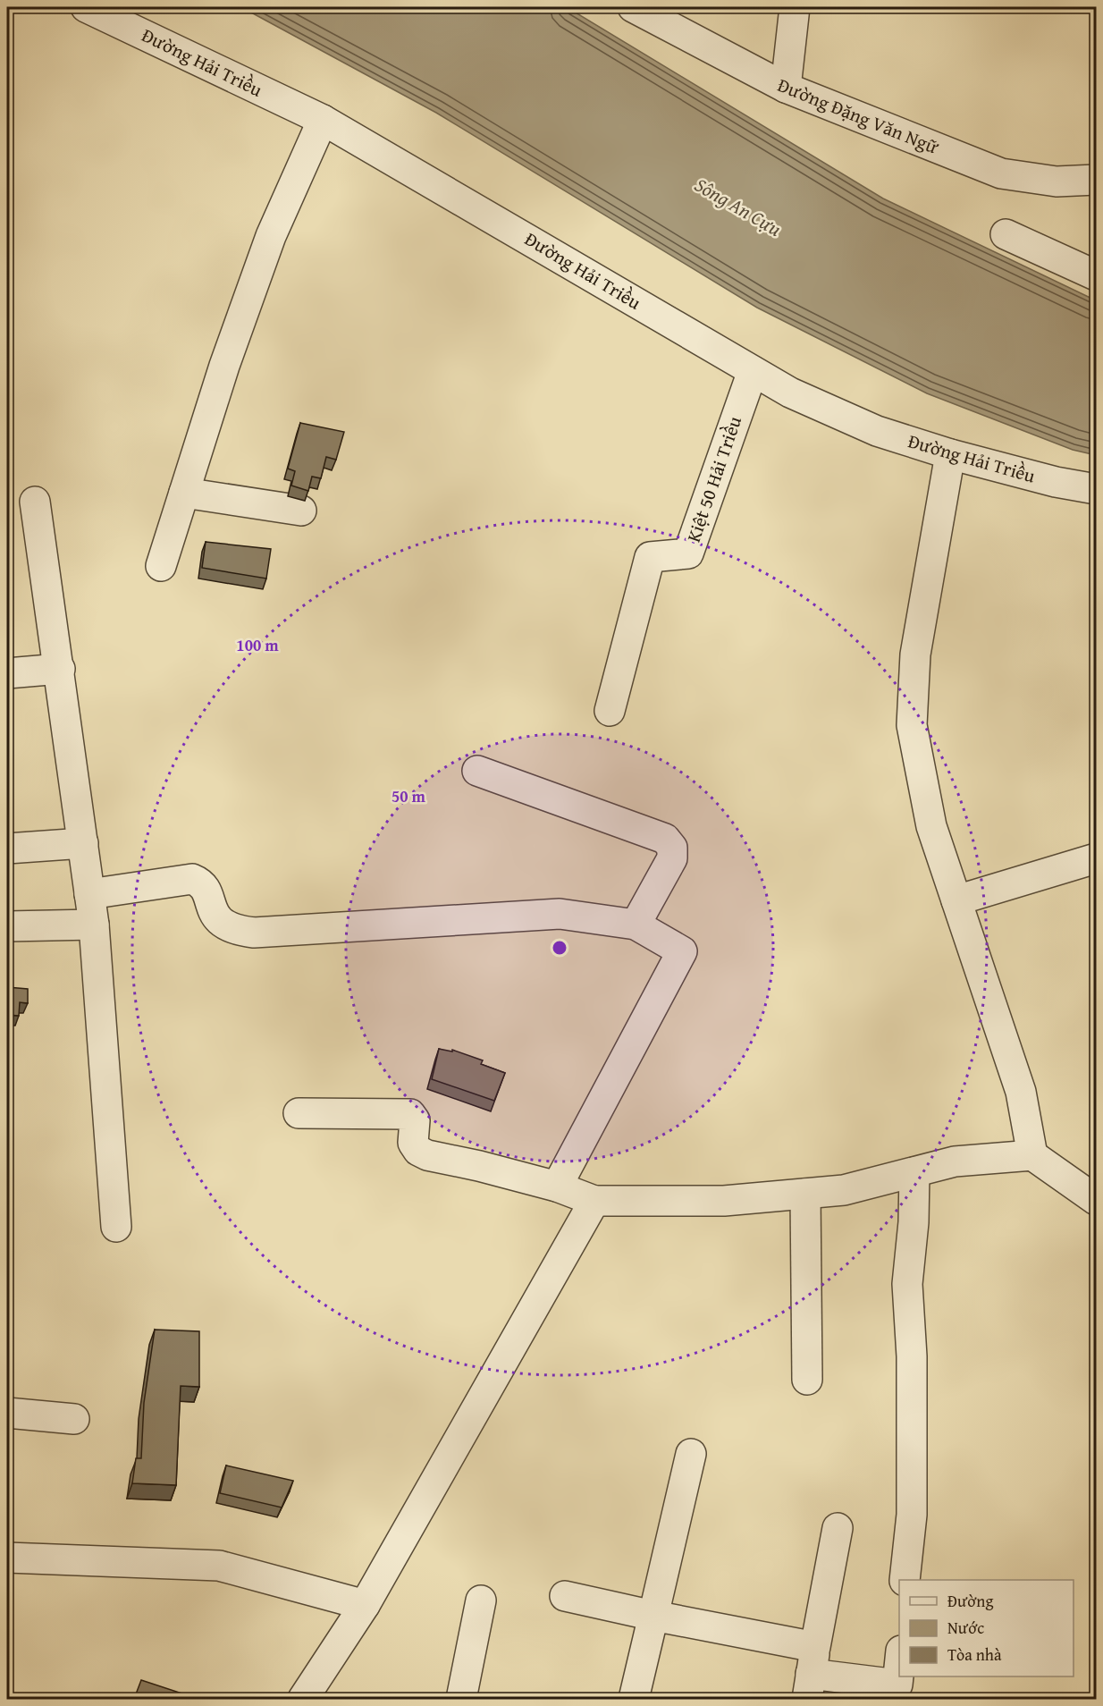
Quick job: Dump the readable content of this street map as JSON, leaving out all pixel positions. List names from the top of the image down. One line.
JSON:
{"streets":{"street":["Đường Hải Triều","Đường Đặng Văn Ngữ","Kiệt 50 Hải Triều"]},"crossings":[["Đường Hải Triều","Kiệt 50 Hải Triều"]],"water":["Sông An Cựu"],"legend":["Đường","Nước","Tòa nhà"],"rings":["100 m","50 m"]}
